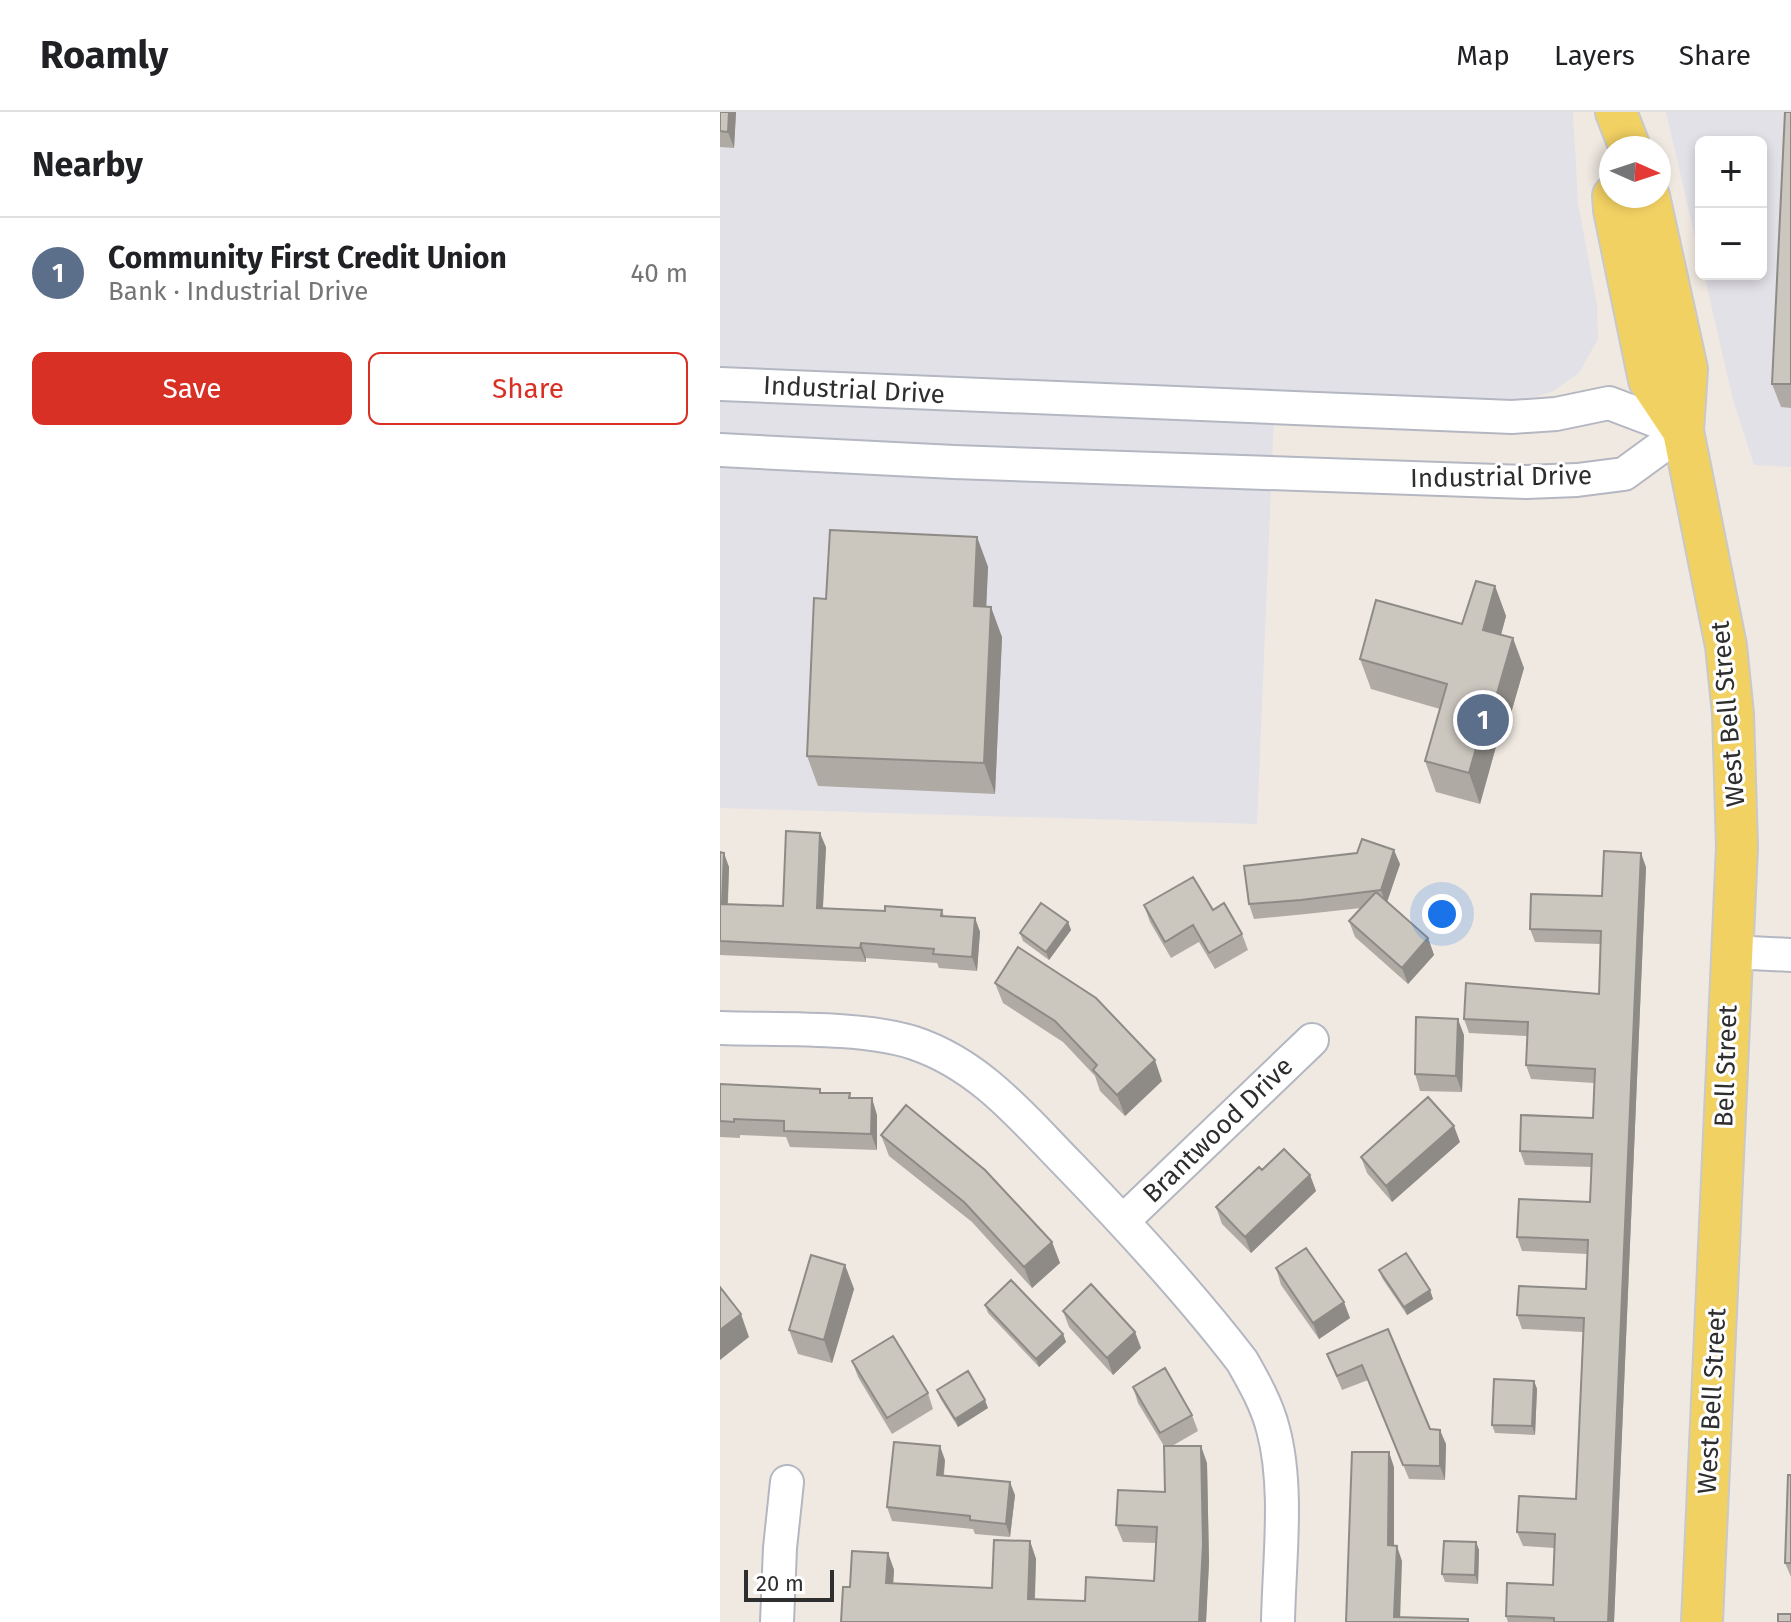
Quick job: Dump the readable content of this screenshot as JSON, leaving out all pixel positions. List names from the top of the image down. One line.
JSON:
{"streets":{"main road":["West Bell Street","Bell Street"],"street":["Industrial Drive","Brantwood Drive"]},"crossings":[["Industrial Drive","West Bell Street"],["West Bell Street","Bell Street"]],"scale_bar":"20 m","north":"right","page":{"header":"Roamly","nav":["Map","Layers","Share"],"heading":"Nearby","map_buttons":["+","−"],"list":[{"mark":"1","name":"Community First Credit Union","note":"Bank · Industrial Drive","value":"40 m"}],"buttons":["Save","Share"],"pins":"1","scale":"20 m"}}
